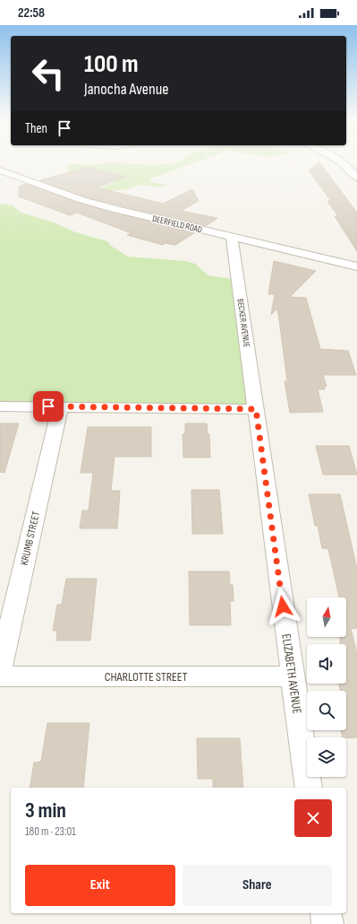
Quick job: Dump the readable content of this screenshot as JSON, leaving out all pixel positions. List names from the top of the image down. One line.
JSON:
{"streets":{"street":["DEERFIELD ROAD","BECKER AVENUE","KRUMB STREET","ELIZABETH AVENUE","CHARLOTTE STREET"]},"crossings":[["DEERFIELD ROAD","BECKER AVENUE"],["BECKER AVENUE","ELIZABETH AVENUE"],["ELIZABETH AVENUE","CHARLOTTE STREET"]],"north":"top","page":{"status":"22:58","turn":["100 m","Janocha Avenue"],"then":"Then","heading":["3 min","180 m · 23:01"],"buttons":["Exit","Share"]}}
